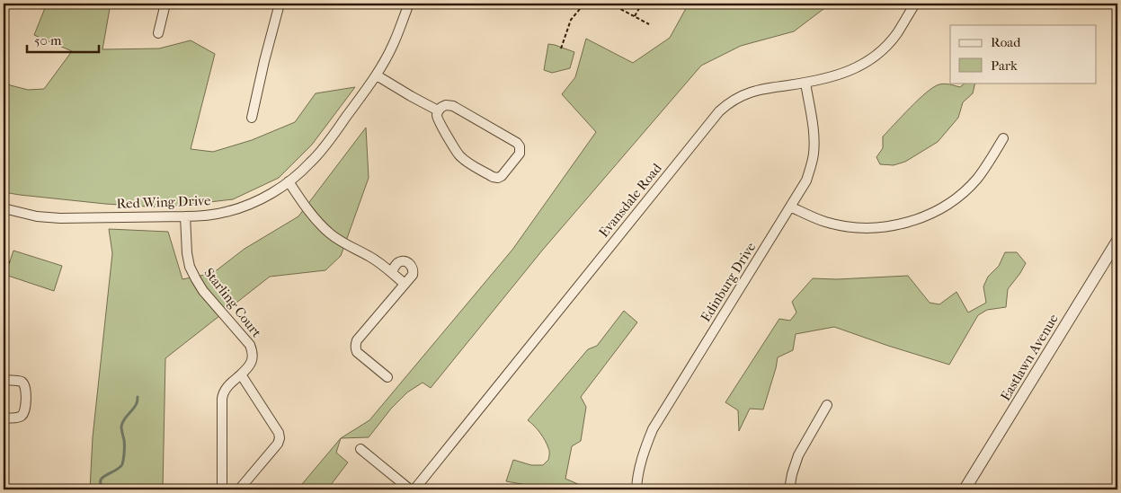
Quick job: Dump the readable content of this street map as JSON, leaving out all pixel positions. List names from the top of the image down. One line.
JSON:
{"streets":{"street":["Evansdale Road","Red Wing Drive","Edinburg Drive","Starling Court","Eastlawn Avenue"]},"crossings":[["Evansdale Road","Edinburg Drive"],["Red Wing Drive","Starling Court"]],"legend":["Road","Park"],"scale_bar":"50 m"}
